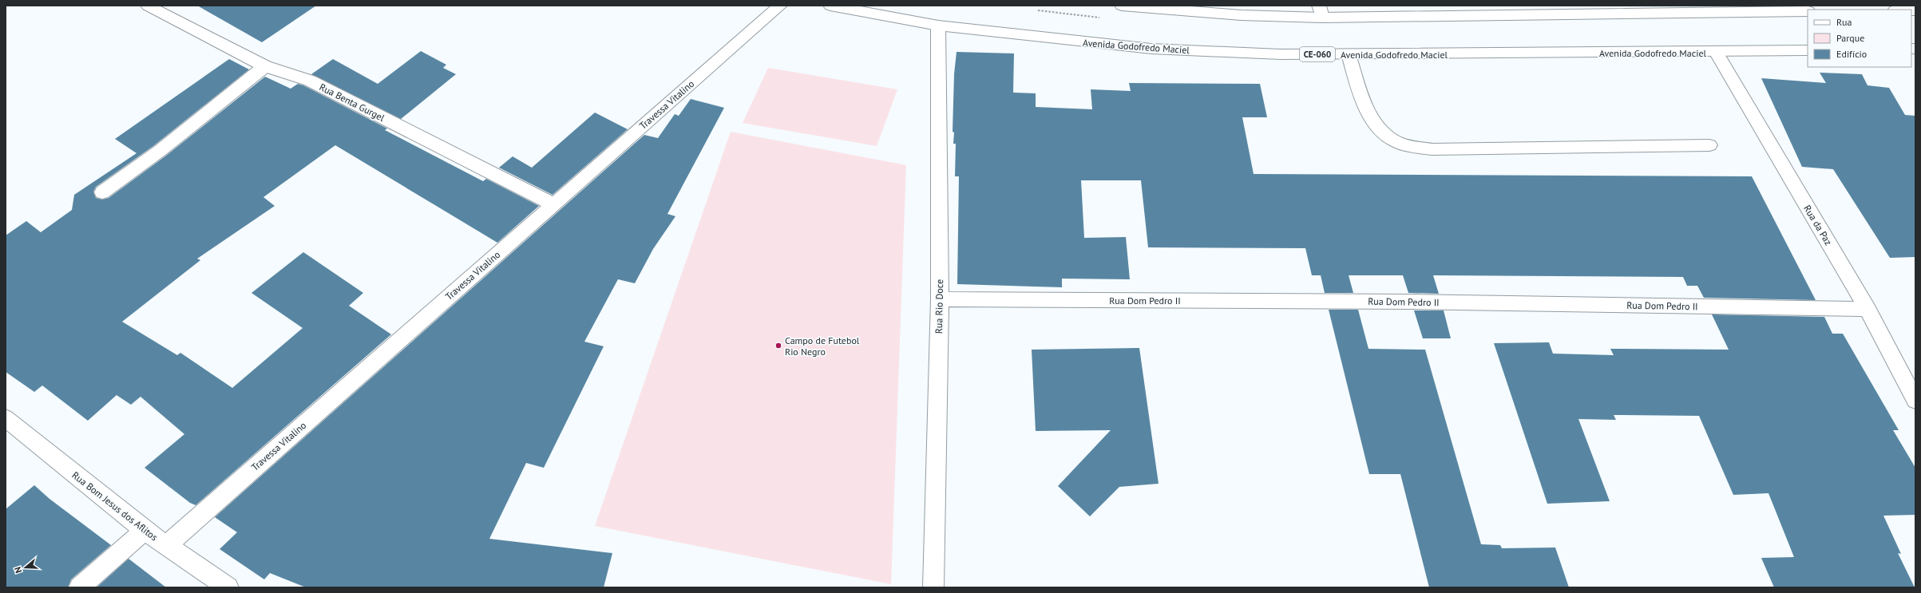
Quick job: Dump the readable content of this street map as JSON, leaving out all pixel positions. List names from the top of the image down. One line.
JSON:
{"streets":{"street":["Avenida Godofredo Maciel","CE-060","Rua Benta Gurgel","Travessa Vitalino","Rua da Paz","Rua Dom Pedro II","Rua Rio Doce","Rua Bom Jesus dos Aflitos"]},"crossings":[["Avenida Godofredo Maciel","Rua da Paz"],["Avenida Godofredo Maciel","Rua Rio Doce"],["Rua Benta Gurgel","Travessa Vitalino"],["Travessa Vitalino","Rua Bom Jesus dos Aflitos"],["Rua da Paz","Rua Dom Pedro II"],["Rua Dom Pedro II","Rua Rio Doce"]],"places":["Campo de Futebol Rio Negro"],"legend":["Rua","Parque","Edifício"],"north":"left"}
